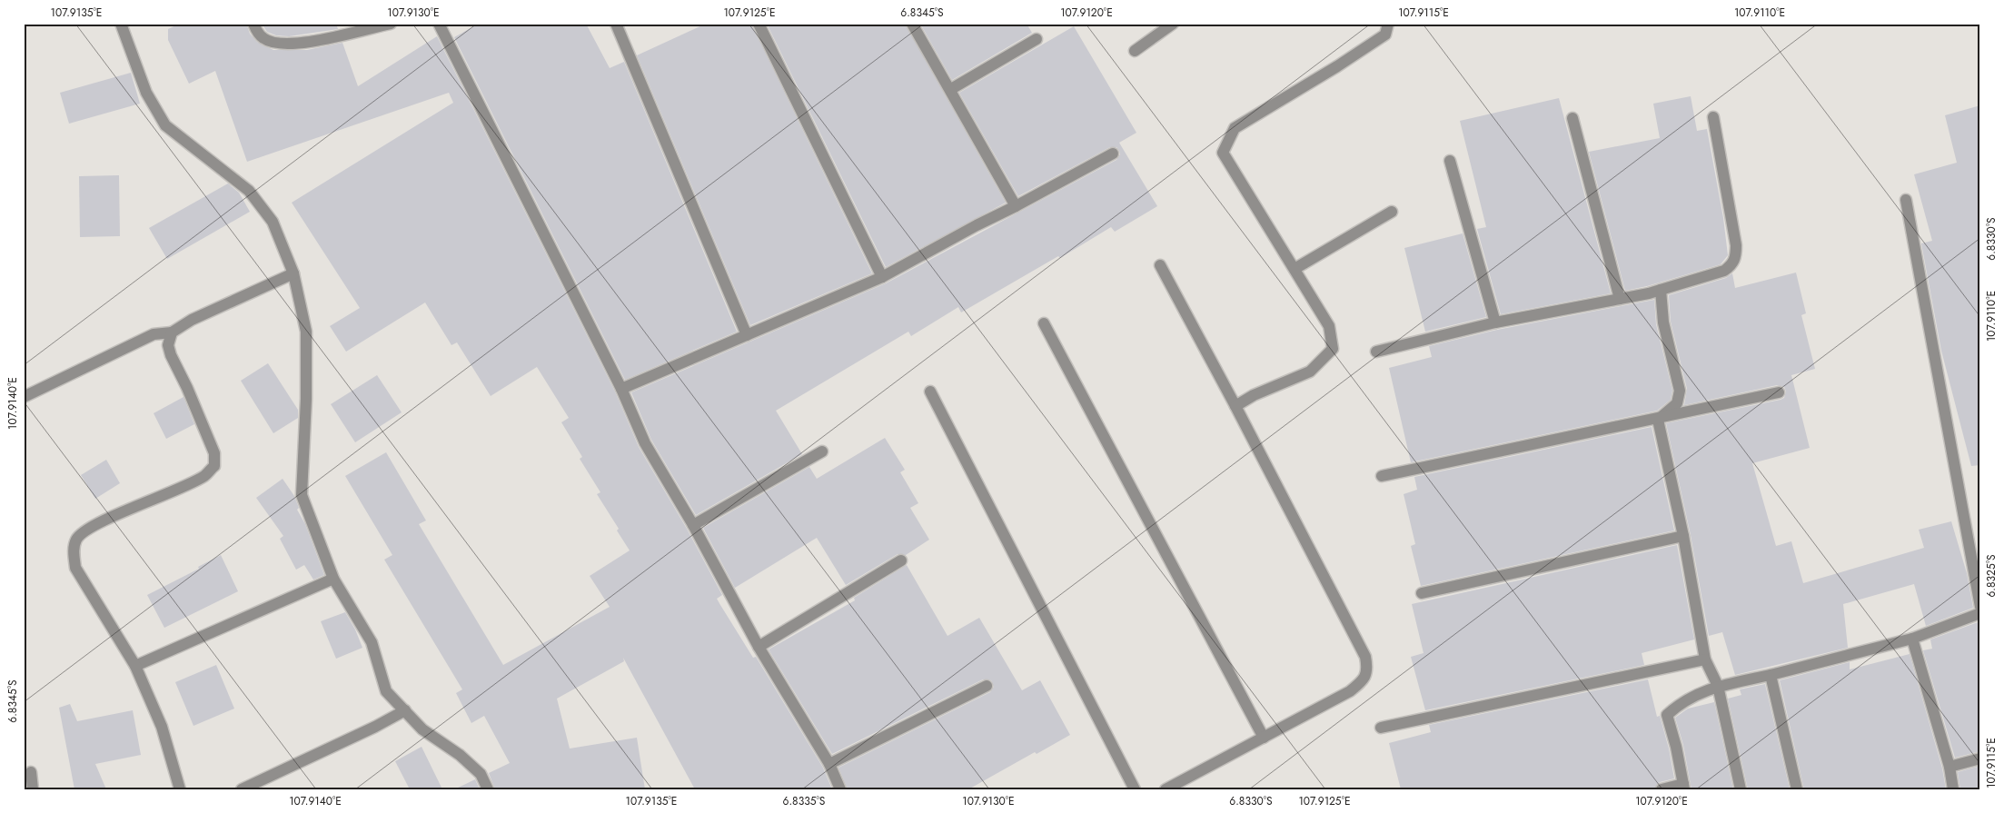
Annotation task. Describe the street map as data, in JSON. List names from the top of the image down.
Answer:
{
  "coordinates": [
    "107.9135°E",
    "107.9130°E",
    "107.9125°E",
    "6.8345°S",
    "107.9120°E",
    "107.9115°E",
    "107.9110°E",
    "6.8330°S",
    "107.9140°E",
    "6.8325°S",
    "6.8335°S"
  ]
}
